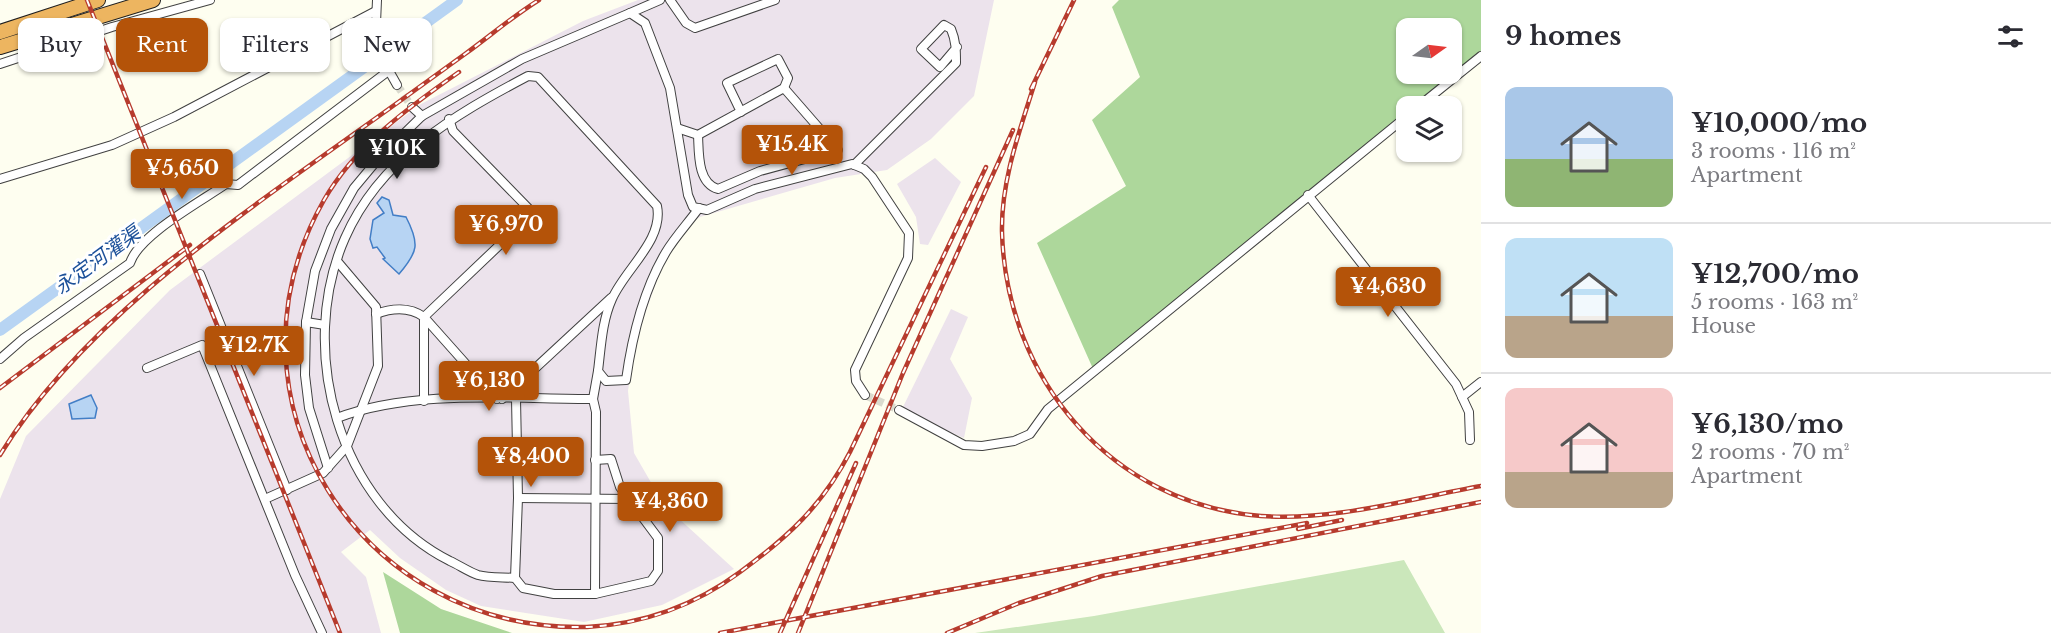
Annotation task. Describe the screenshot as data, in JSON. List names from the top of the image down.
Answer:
{
  "water": ["永定河灌渠"],
  "north": "right",
  "page": {
    "heading": "9 homes",
    "chip": [
      "Buy",
      "Rent",
      "Filters",
      "New"
    ],
    "list": [
      {
        "name": "¥10,000/mo",
        "note": "3 rooms · 116 m² · Apartment"
      },
      {
        "name": "¥12,700/mo",
        "note": "5 rooms · 163 m² · House"
      },
      {
        "name": "¥6,130/mo",
        "note": "2 rooms · 70 m² · Apartment"
      }
    ],
    "price": [
      "¥15.4K",
      "¥10K",
      "¥5,650",
      "¥6,970",
      "¥4,630",
      "¥12.7K",
      "¥6,130",
      "¥8,400",
      "¥4,360"
    ]
  }
}
